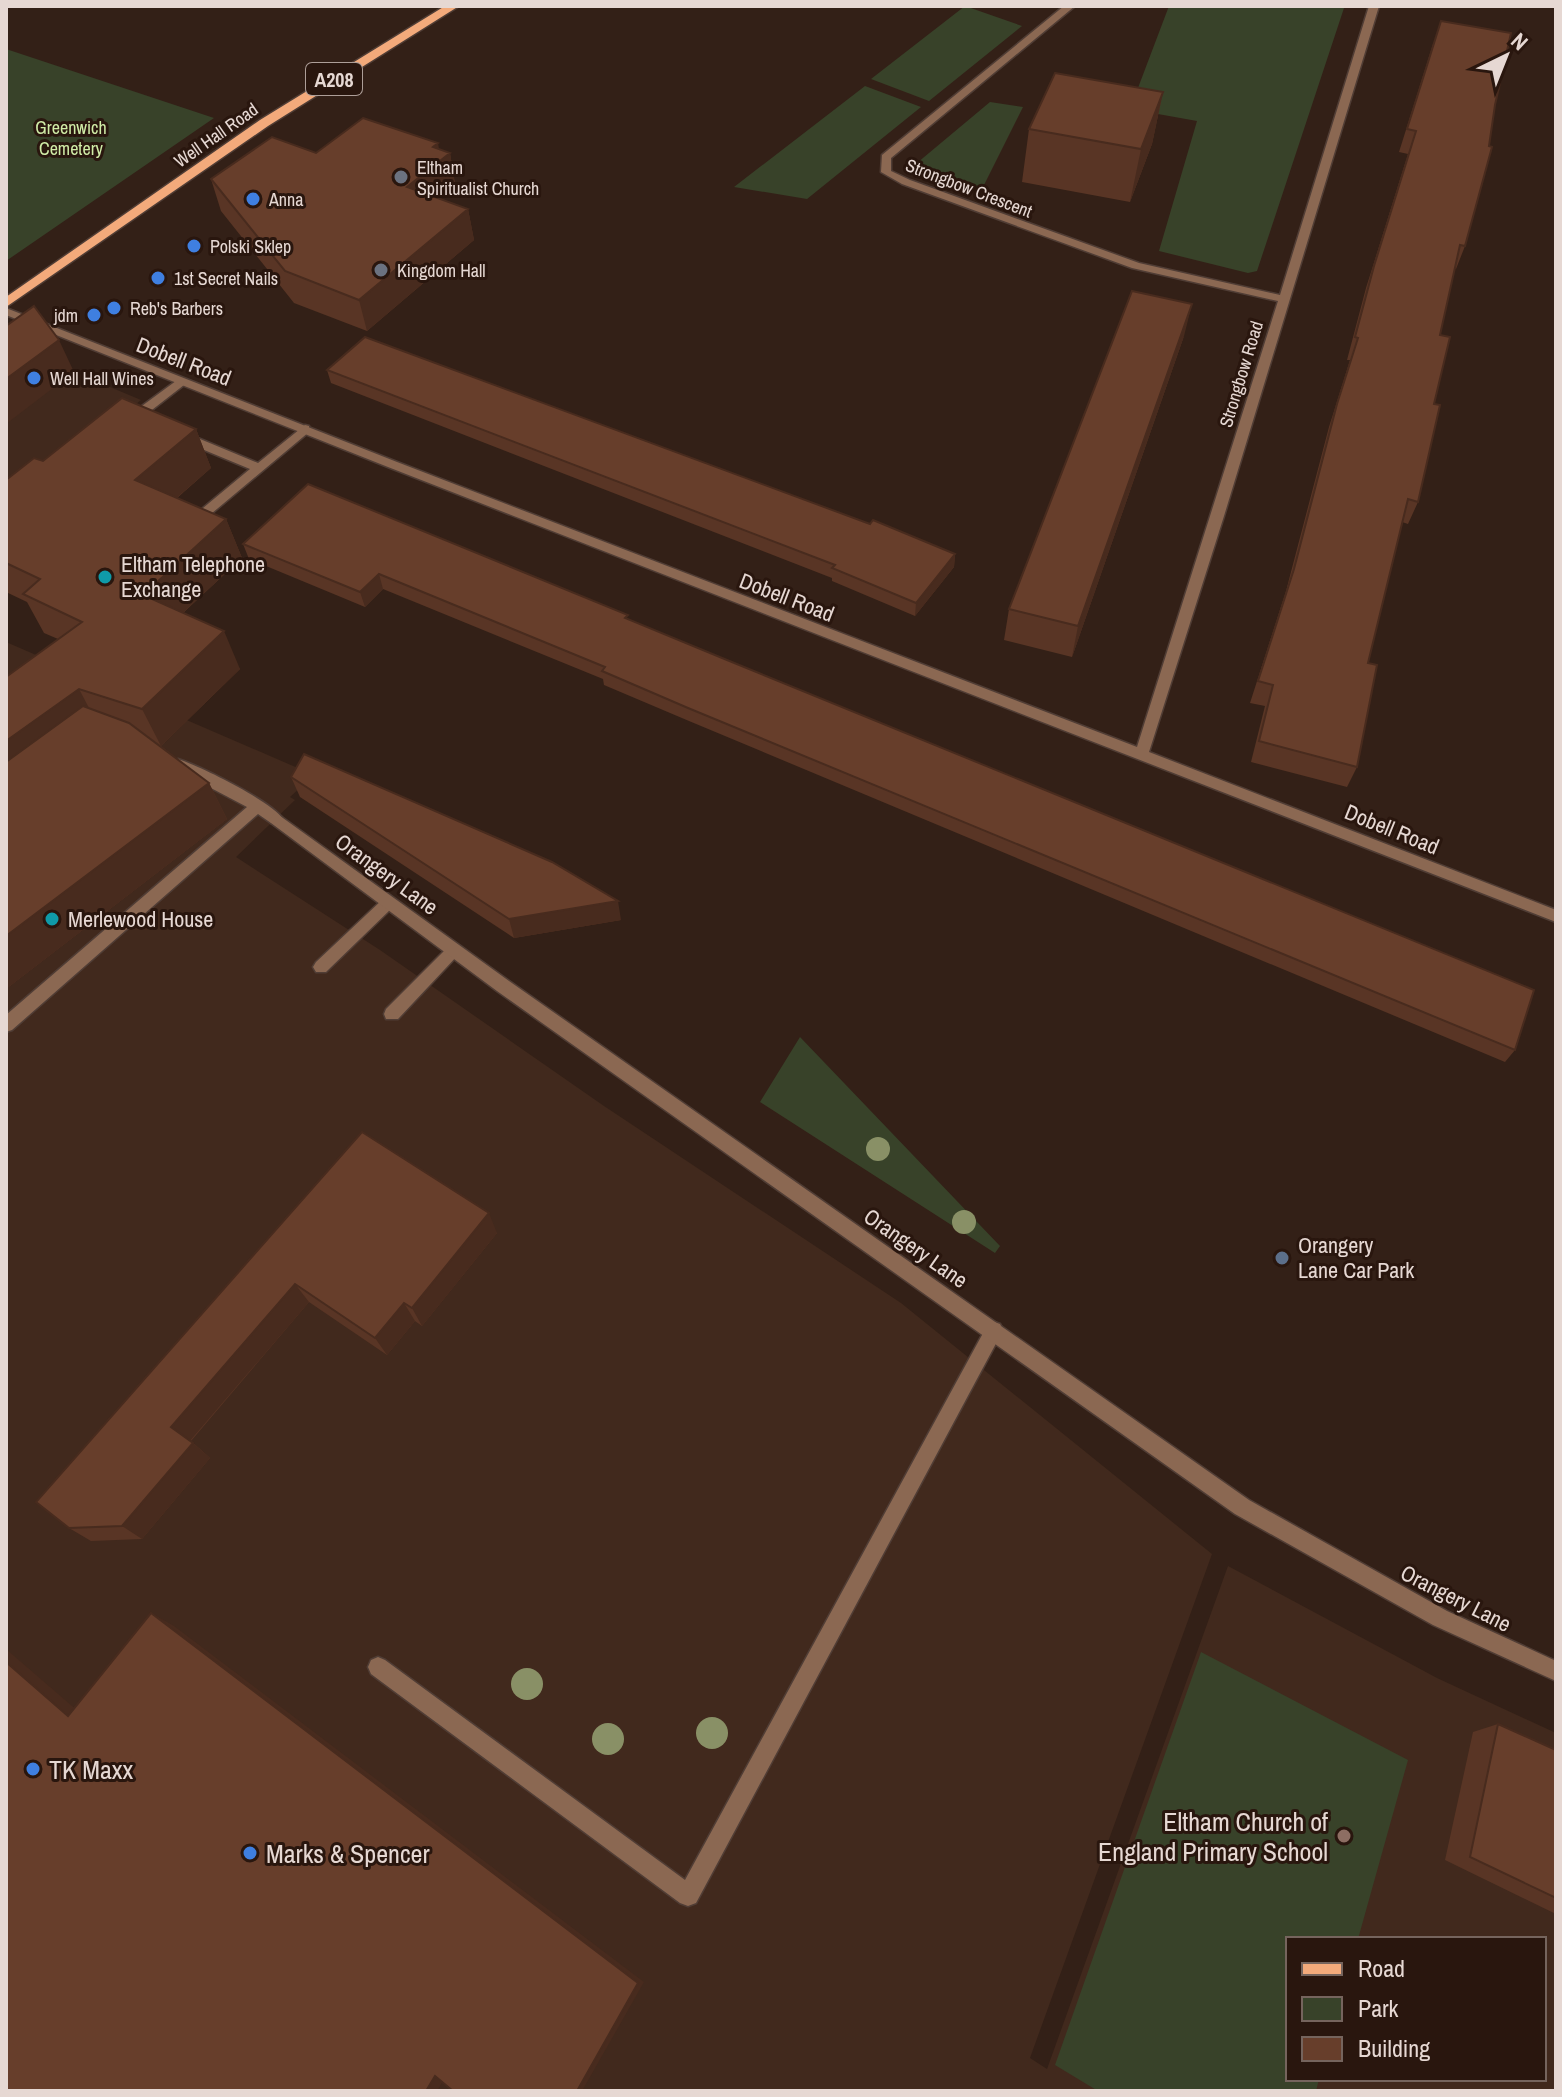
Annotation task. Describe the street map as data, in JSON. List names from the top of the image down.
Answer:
{
  "streets": {
    "main road": ["A208", "Well Hall Road"],
    "street": [
      "Strongbow Crescent",
      "Dobell Road",
      "Strongbow Road",
      "Orangery Lane"
    ]
  },
  "crossings": [
    ["Strongbow Crescent", "Strongbow Road"],
    ["Dobell Road", "Strongbow Road"]
  ],
  "parks": ["Greenwich Cemetery"],
  "places": [
    "Eltham Spiritualist Church",
    "Anna",
    "Polski Sklep",
    "Kingdom Hall",
    "1st Secret Nails",
    "Reb's Barbers",
    "jdm",
    "Well Hall Wines",
    "Eltham Telephone Exchange",
    "Merlewood House",
    "Orangery Lane Car Park",
    "TK Maxx",
    "Eltham Church of England Primary School",
    "Marks & Spencer"
  ],
  "legend": ["Road", "Park", "Building"],
  "north": "top right"
}
